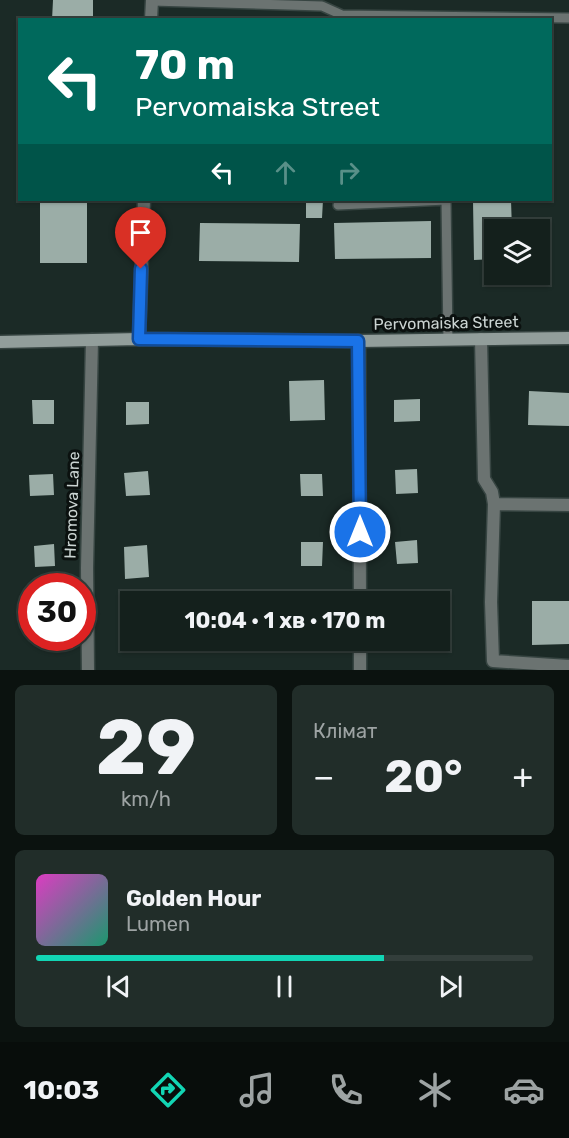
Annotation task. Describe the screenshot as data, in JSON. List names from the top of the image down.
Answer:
{
  "streets": {
    "main road": ["Pervomaiska Street"],
    "street": ["Hromova Lane"]
  },
  "crossings": [
    ["Pervomaiska Street", "Hromova Lane"]
  ],
  "page": {
    "turn": ["70 m", "Pervomaiska Street"],
    "limit": "30",
    "trip": "10:04 · 1 хв · 170 m",
    "tile": [
      ["29", "km/h"],
      "Клімат"
    ],
    "heat": ["−", "20°", "+"],
    "song": ["Golden Hour", "Lumen"],
    "tabs": "10:03"
  }
}
